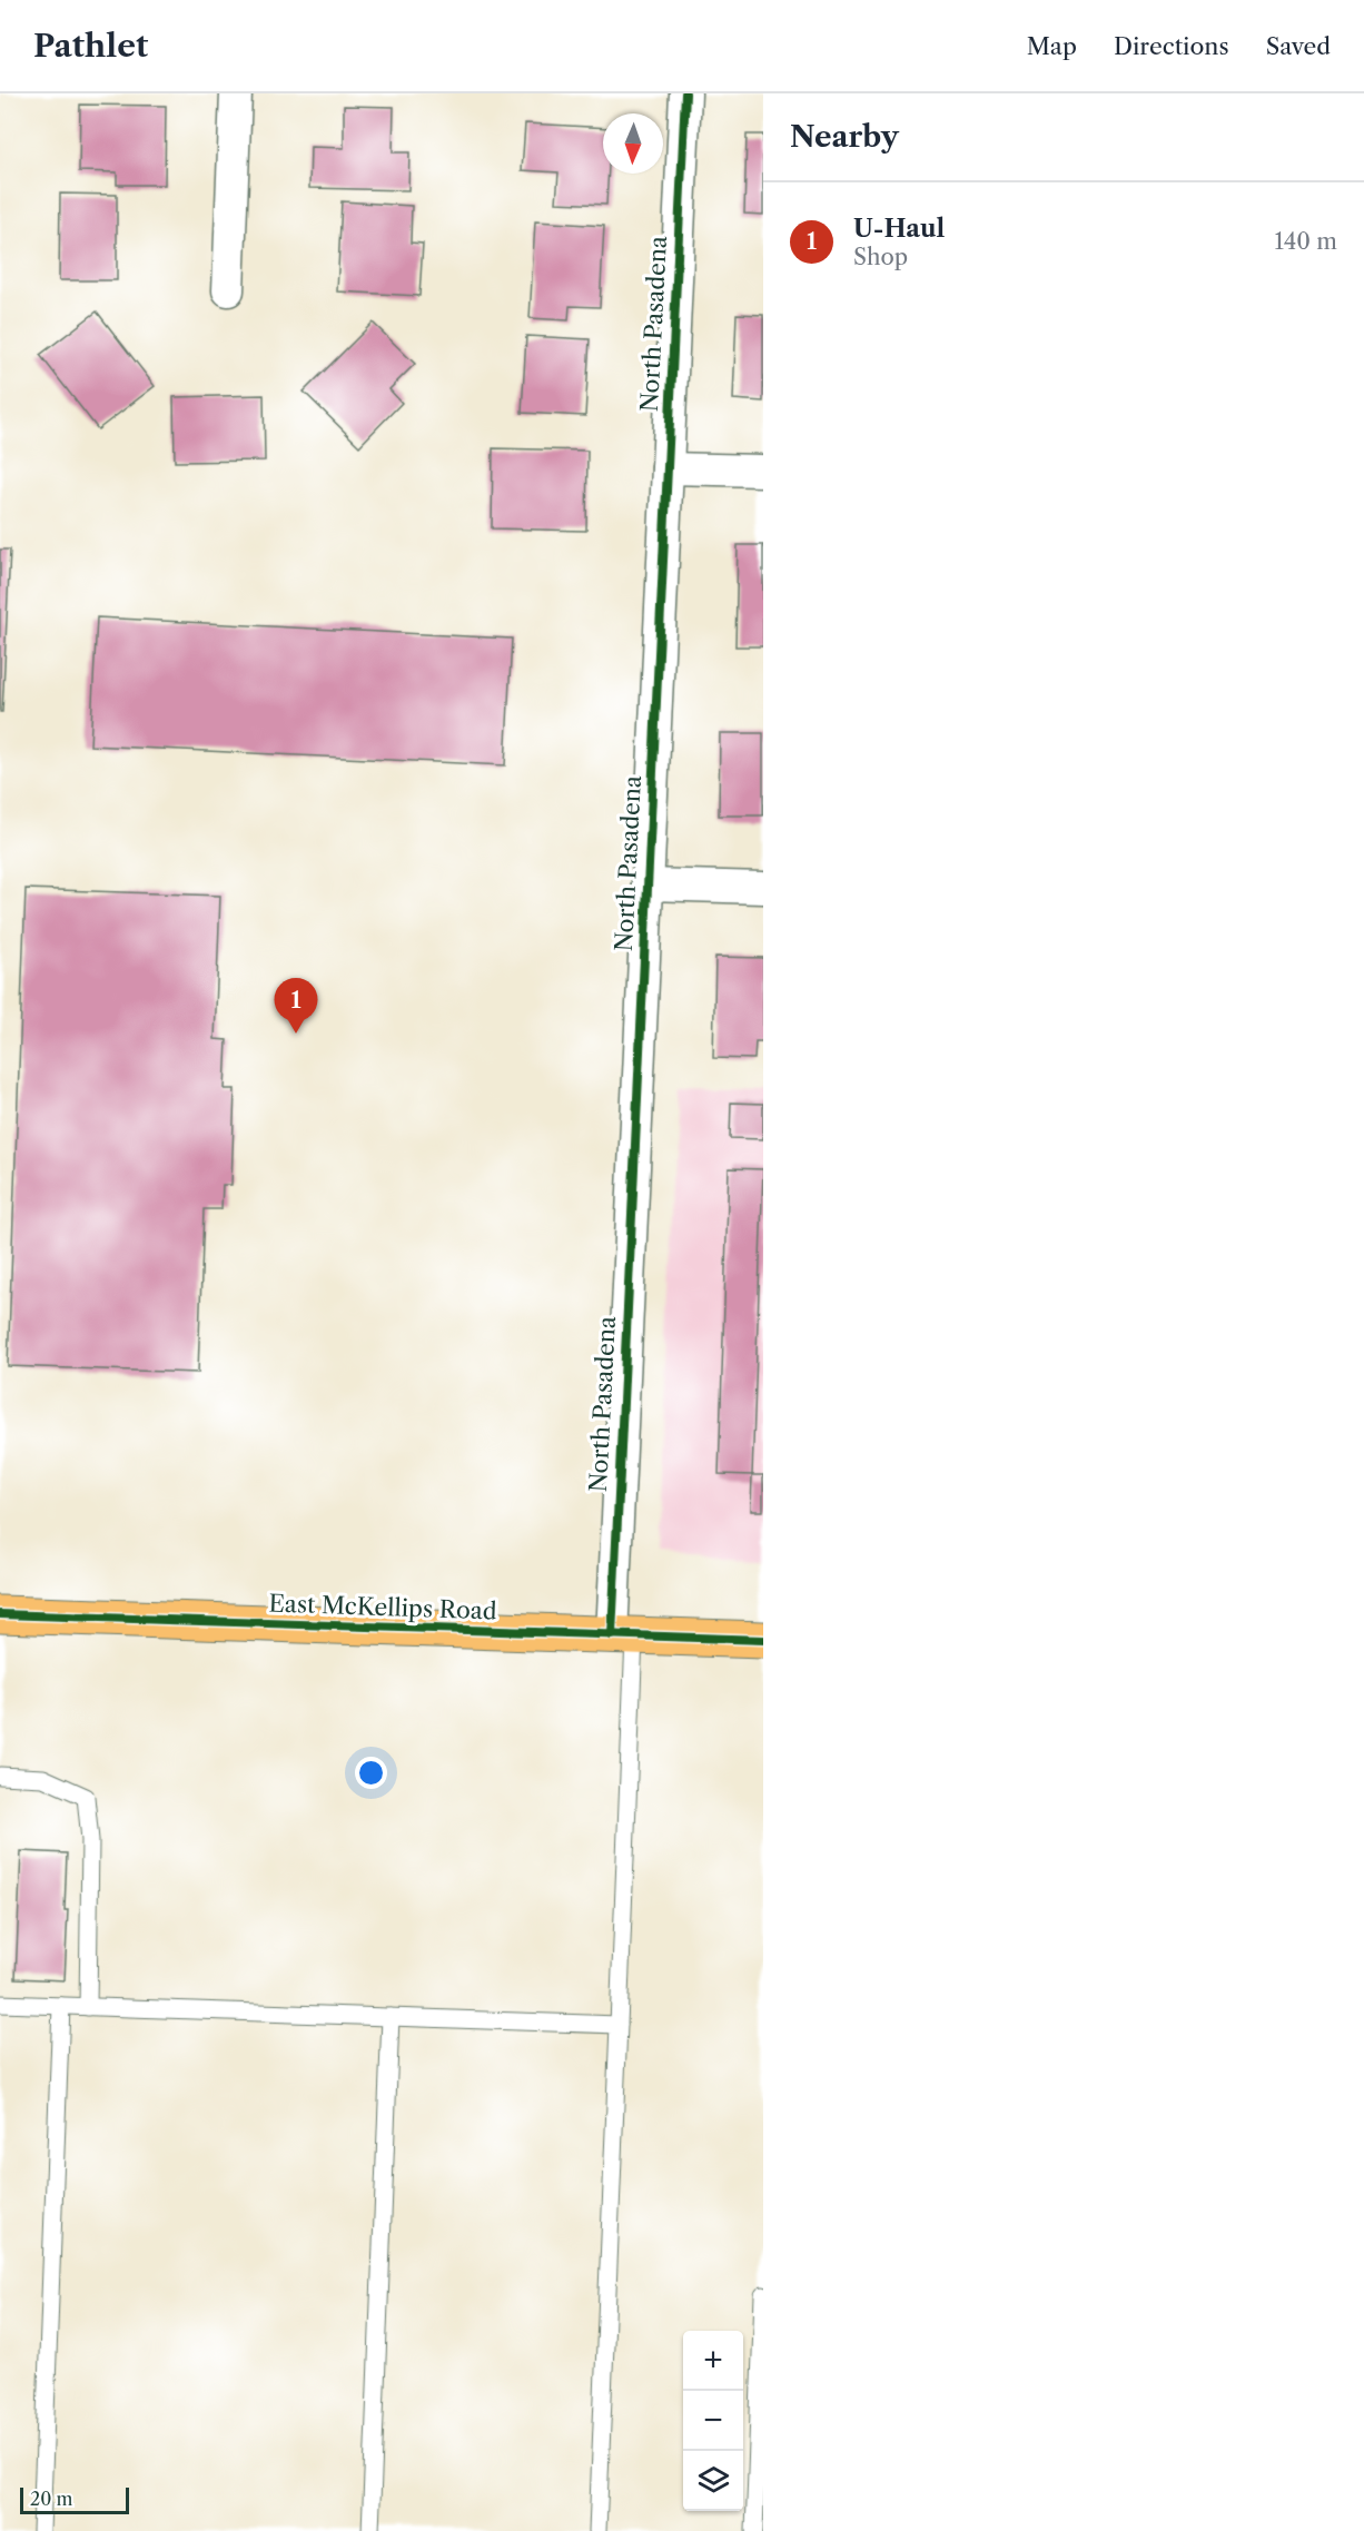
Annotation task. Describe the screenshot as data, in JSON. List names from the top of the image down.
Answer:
{
  "streets": {
    "main road": ["East McKellips Road"],
    "street": ["North Pasadena"]
  },
  "crossings": [
    ["North Pasadena", "East McKellips Road"]
  ],
  "scale_bar": "20 m",
  "north": "bottom",
  "page": {
    "header": "Pathlet",
    "nav": ["Map", "Directions", "Saved"],
    "heading": "Nearby",
    "list": [
      {
        "mark": "1",
        "name": "U-Haul",
        "note": "Shop",
        "value": "140 m"
      }
    ],
    "pins": "1",
    "map_buttons": ["+", "−"],
    "scale": "20 m"
  }
}
